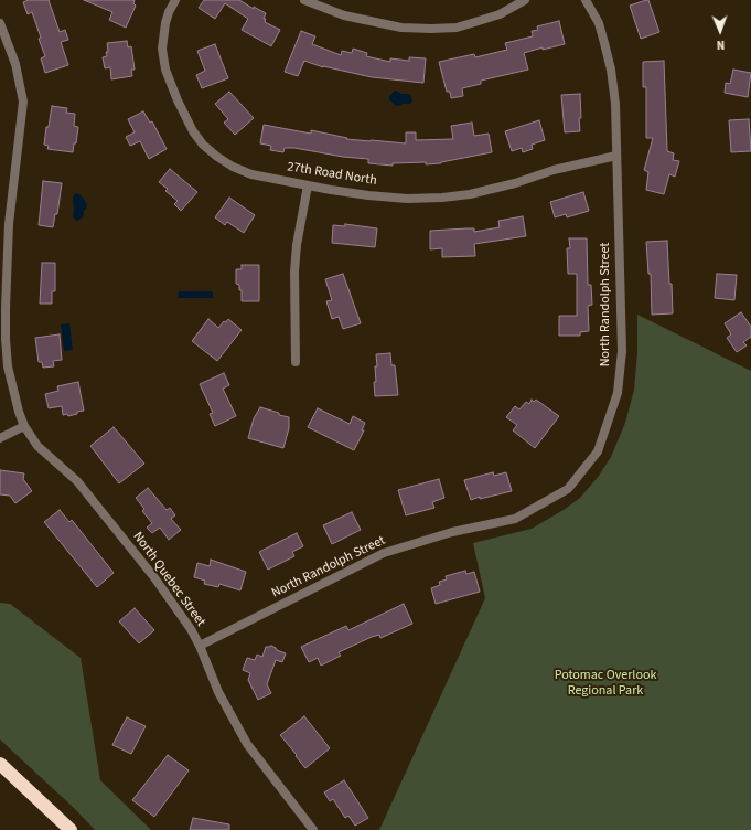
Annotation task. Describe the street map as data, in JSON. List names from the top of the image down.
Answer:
{
  "streets": {
    "street": ["27th Road North", "North Randolph Street", "North Quebec Street"]
  },
  "crossings": [
    ["27th Road North", "North Randolph Street"],
    ["North Randolph Street", "North Quebec Street"]
  ],
  "parks": ["Potomac Overlook Regional Park"],
  "north": "bottom"
}
